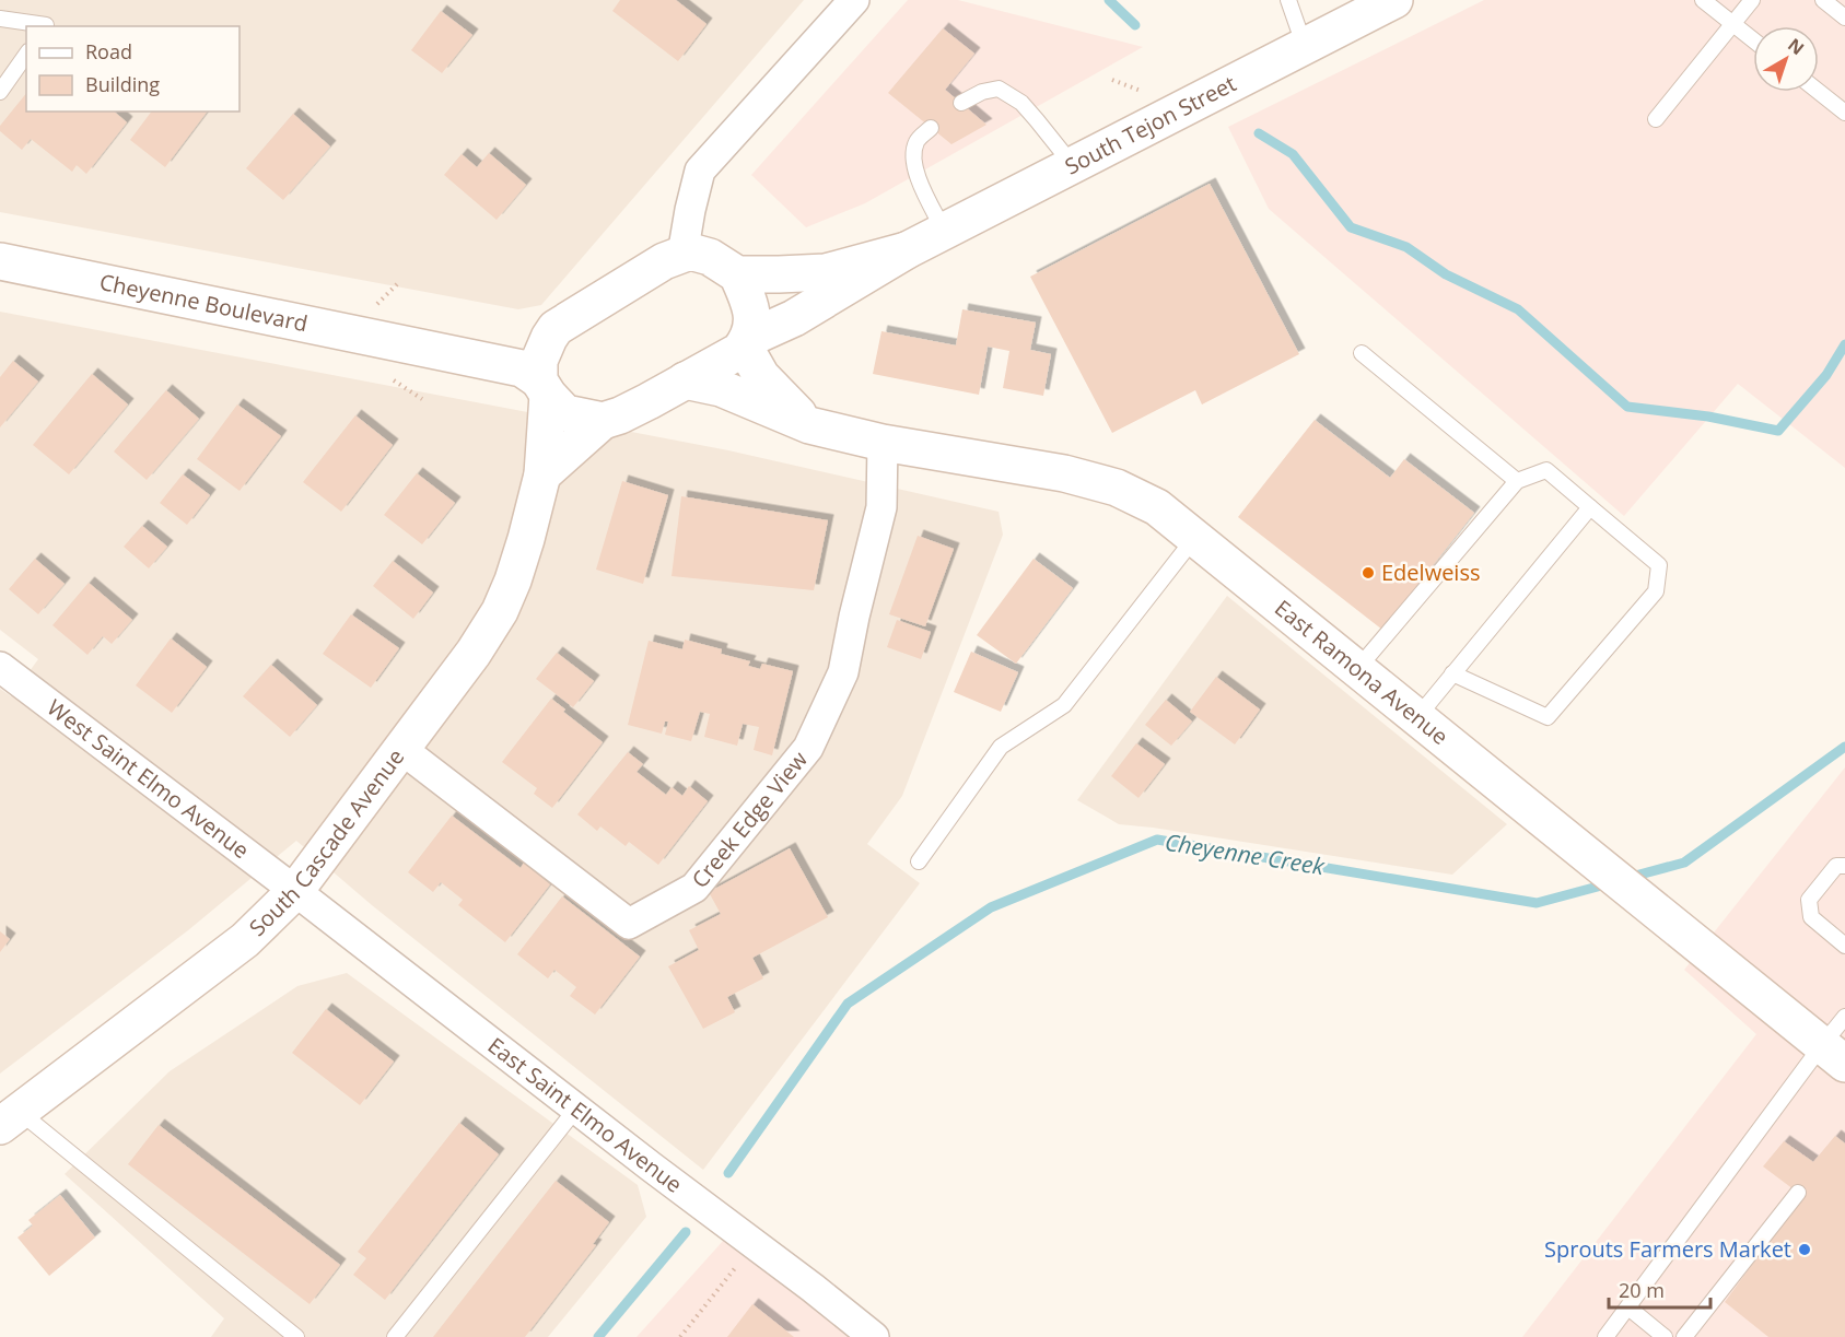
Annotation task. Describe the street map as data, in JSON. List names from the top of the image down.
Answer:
{
  "streets": {
    "main road": [
      "South Tejon Street",
      "Cheyenne Boulevard",
      "East Ramona Avenue",
      "South Cascade Avenue"
    ],
    "street": ["West Saint Elmo Avenue", "Creek Edge View", "East Saint Elmo Avenue"]
  },
  "crossings": [
    ["East Ramona Avenue", "Creek Edge View"],
    ["West Saint Elmo Avenue", "South Cascade Avenue"],
    ["West Saint Elmo Avenue", "East Saint Elmo Avenue"],
    ["Creek Edge View", "South Cascade Avenue"],
    ["South Cascade Avenue", "East Saint Elmo Avenue"]
  ],
  "water": ["Cheyenne Creek"],
  "places": ["Edelweiss", "Sprouts Farmers Market"],
  "legend": ["Road", "Building"],
  "scale_bar": "20 m",
  "north": "top right"
}
